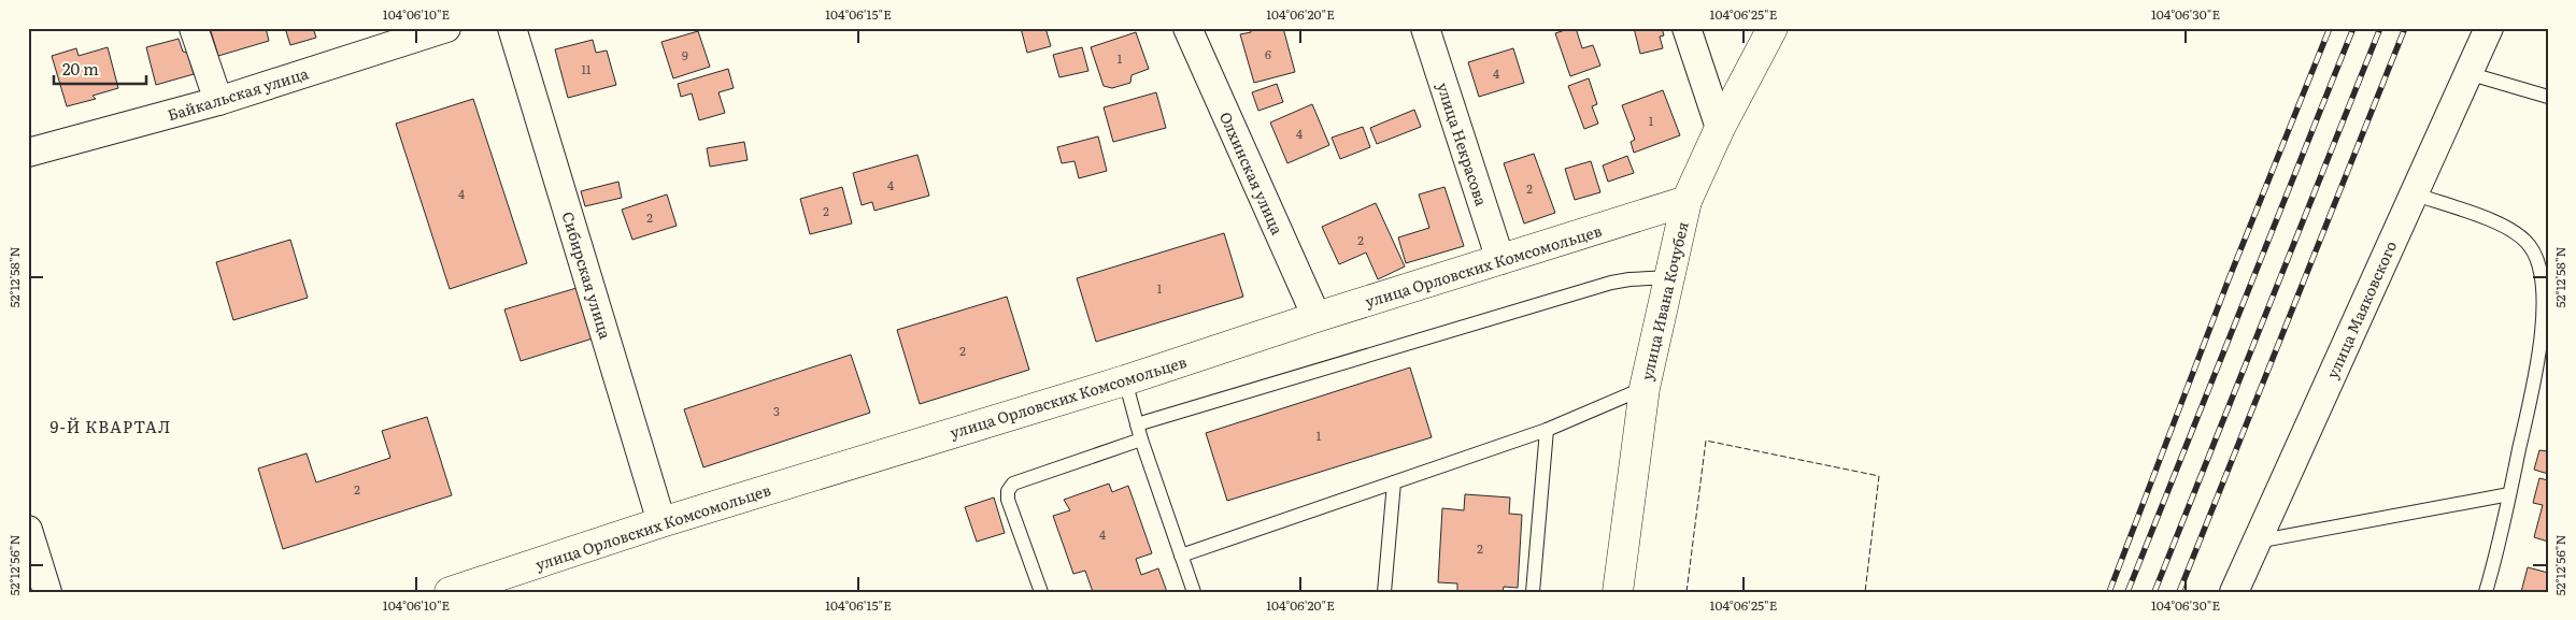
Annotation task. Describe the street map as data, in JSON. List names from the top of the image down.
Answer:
{
  "streets": {
    "street": [
      "Байкальская улица",
      "улица Некрасова",
      "Олхинская улица",
      "улица Орловских Комсомольцев",
      "Сибирская улица",
      "улица Ивана Кочубея",
      "улица Маяковского"
    ]
  },
  "crossings": [
    ["улица Некрасова", "улица Орловских Комсомольцев"],
    ["Олхинская улица", "улица Орловских Комсомольцев"],
    ["улица Орловских Комсомольцев", "Сибирская улица"],
    ["улица Орловских Комсомольцев", "улица Ивана Кочубея"]
  ],
  "districts": ["9-Й КВАРТАЛ"],
  "house_numbers": [
    "6",
    "9",
    "1",
    "11",
    "4",
    "1",
    "4",
    "4",
    "2",
    "4",
    "2",
    "2",
    "2",
    "1",
    "2",
    "3",
    "1",
    "2",
    "4",
    "2"
  ],
  "scale_bar": "20 m",
  "coordinates": [
    "104°06'10\"E",
    "104°06'15\"E",
    "104°06'20\"E",
    "104°06'25\"E",
    "104°06'30\"E",
    "52°12'58\"N",
    "52°12'56\"N"
  ]
}
